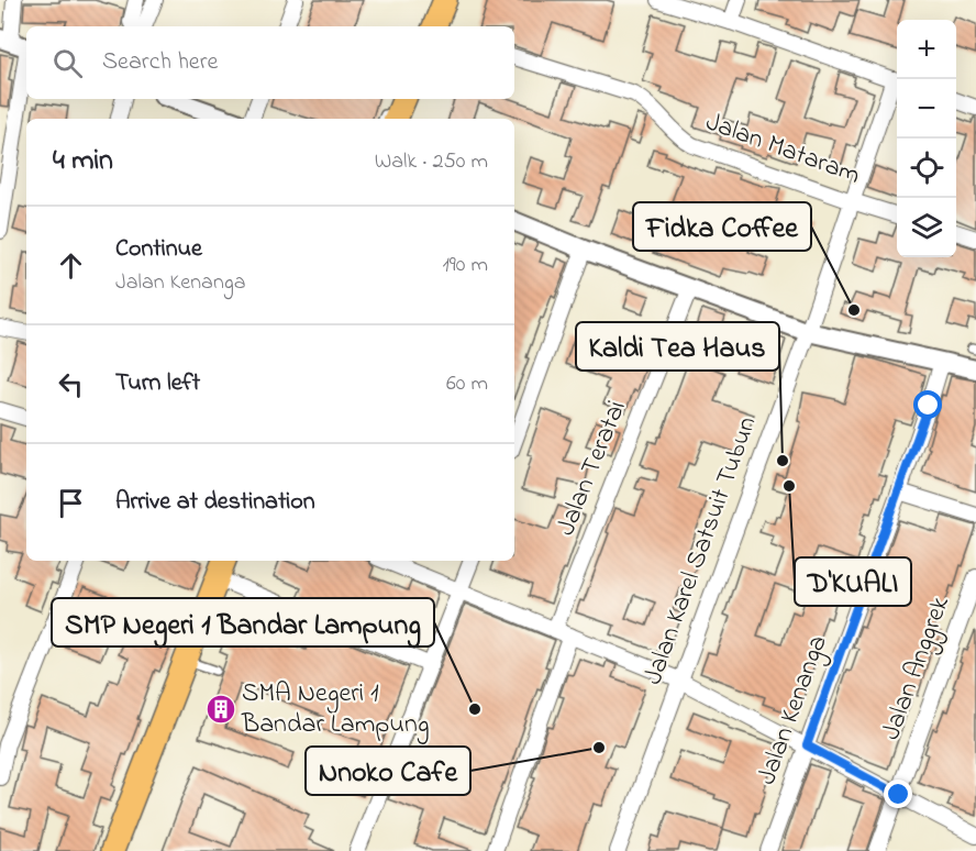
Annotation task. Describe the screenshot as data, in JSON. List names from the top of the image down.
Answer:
{
  "streets": {
    "street": [
      "Jalan Mataram",
      "Jalan Teratai",
      "Jalan Karel Satsuit Tubun",
      "Jalan Anggrek",
      "Jalan Kenanga"
    ]
  },
  "crossings": [
    ["Jalan Mataram", "Jalan Karel Satsuit Tubun"]
  ],
  "places": {
    "other": [
      "Fidka Coffee",
      "Kaldi Tea Haus",
      "D'KUALI",
      "SMP Negeri 1 Bandar Lampung",
      "Nnoko Cafe"
    ],
    "building": ["SMA Negeri 1 Bandar Lampung"]
  },
  "page": {
    "map_buttons": ["+", "−"],
    "search": "Search here",
    "heading": ["4 min", "Walk · 250 m"],
    "list": [
      ["Continue", "Jalan Kenanga", "190 m"],
      ["Turn left", "60 m"],
      "Arrive at destination"
    ]
  }
}
